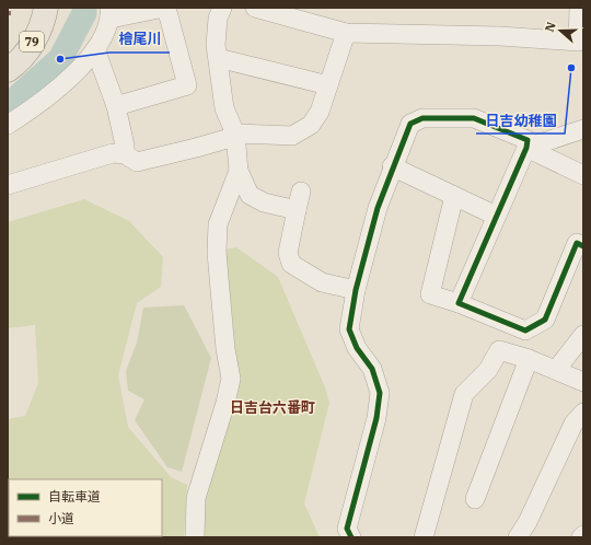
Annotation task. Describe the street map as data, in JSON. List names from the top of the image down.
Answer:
{
  "streets": {
    "main road": ["79"]
  },
  "districts": ["日吉台六番町"],
  "places": ["檜尾川", "日吉幼稚園"],
  "legend": ["自転車道", "小道"],
  "north": "left"
}
